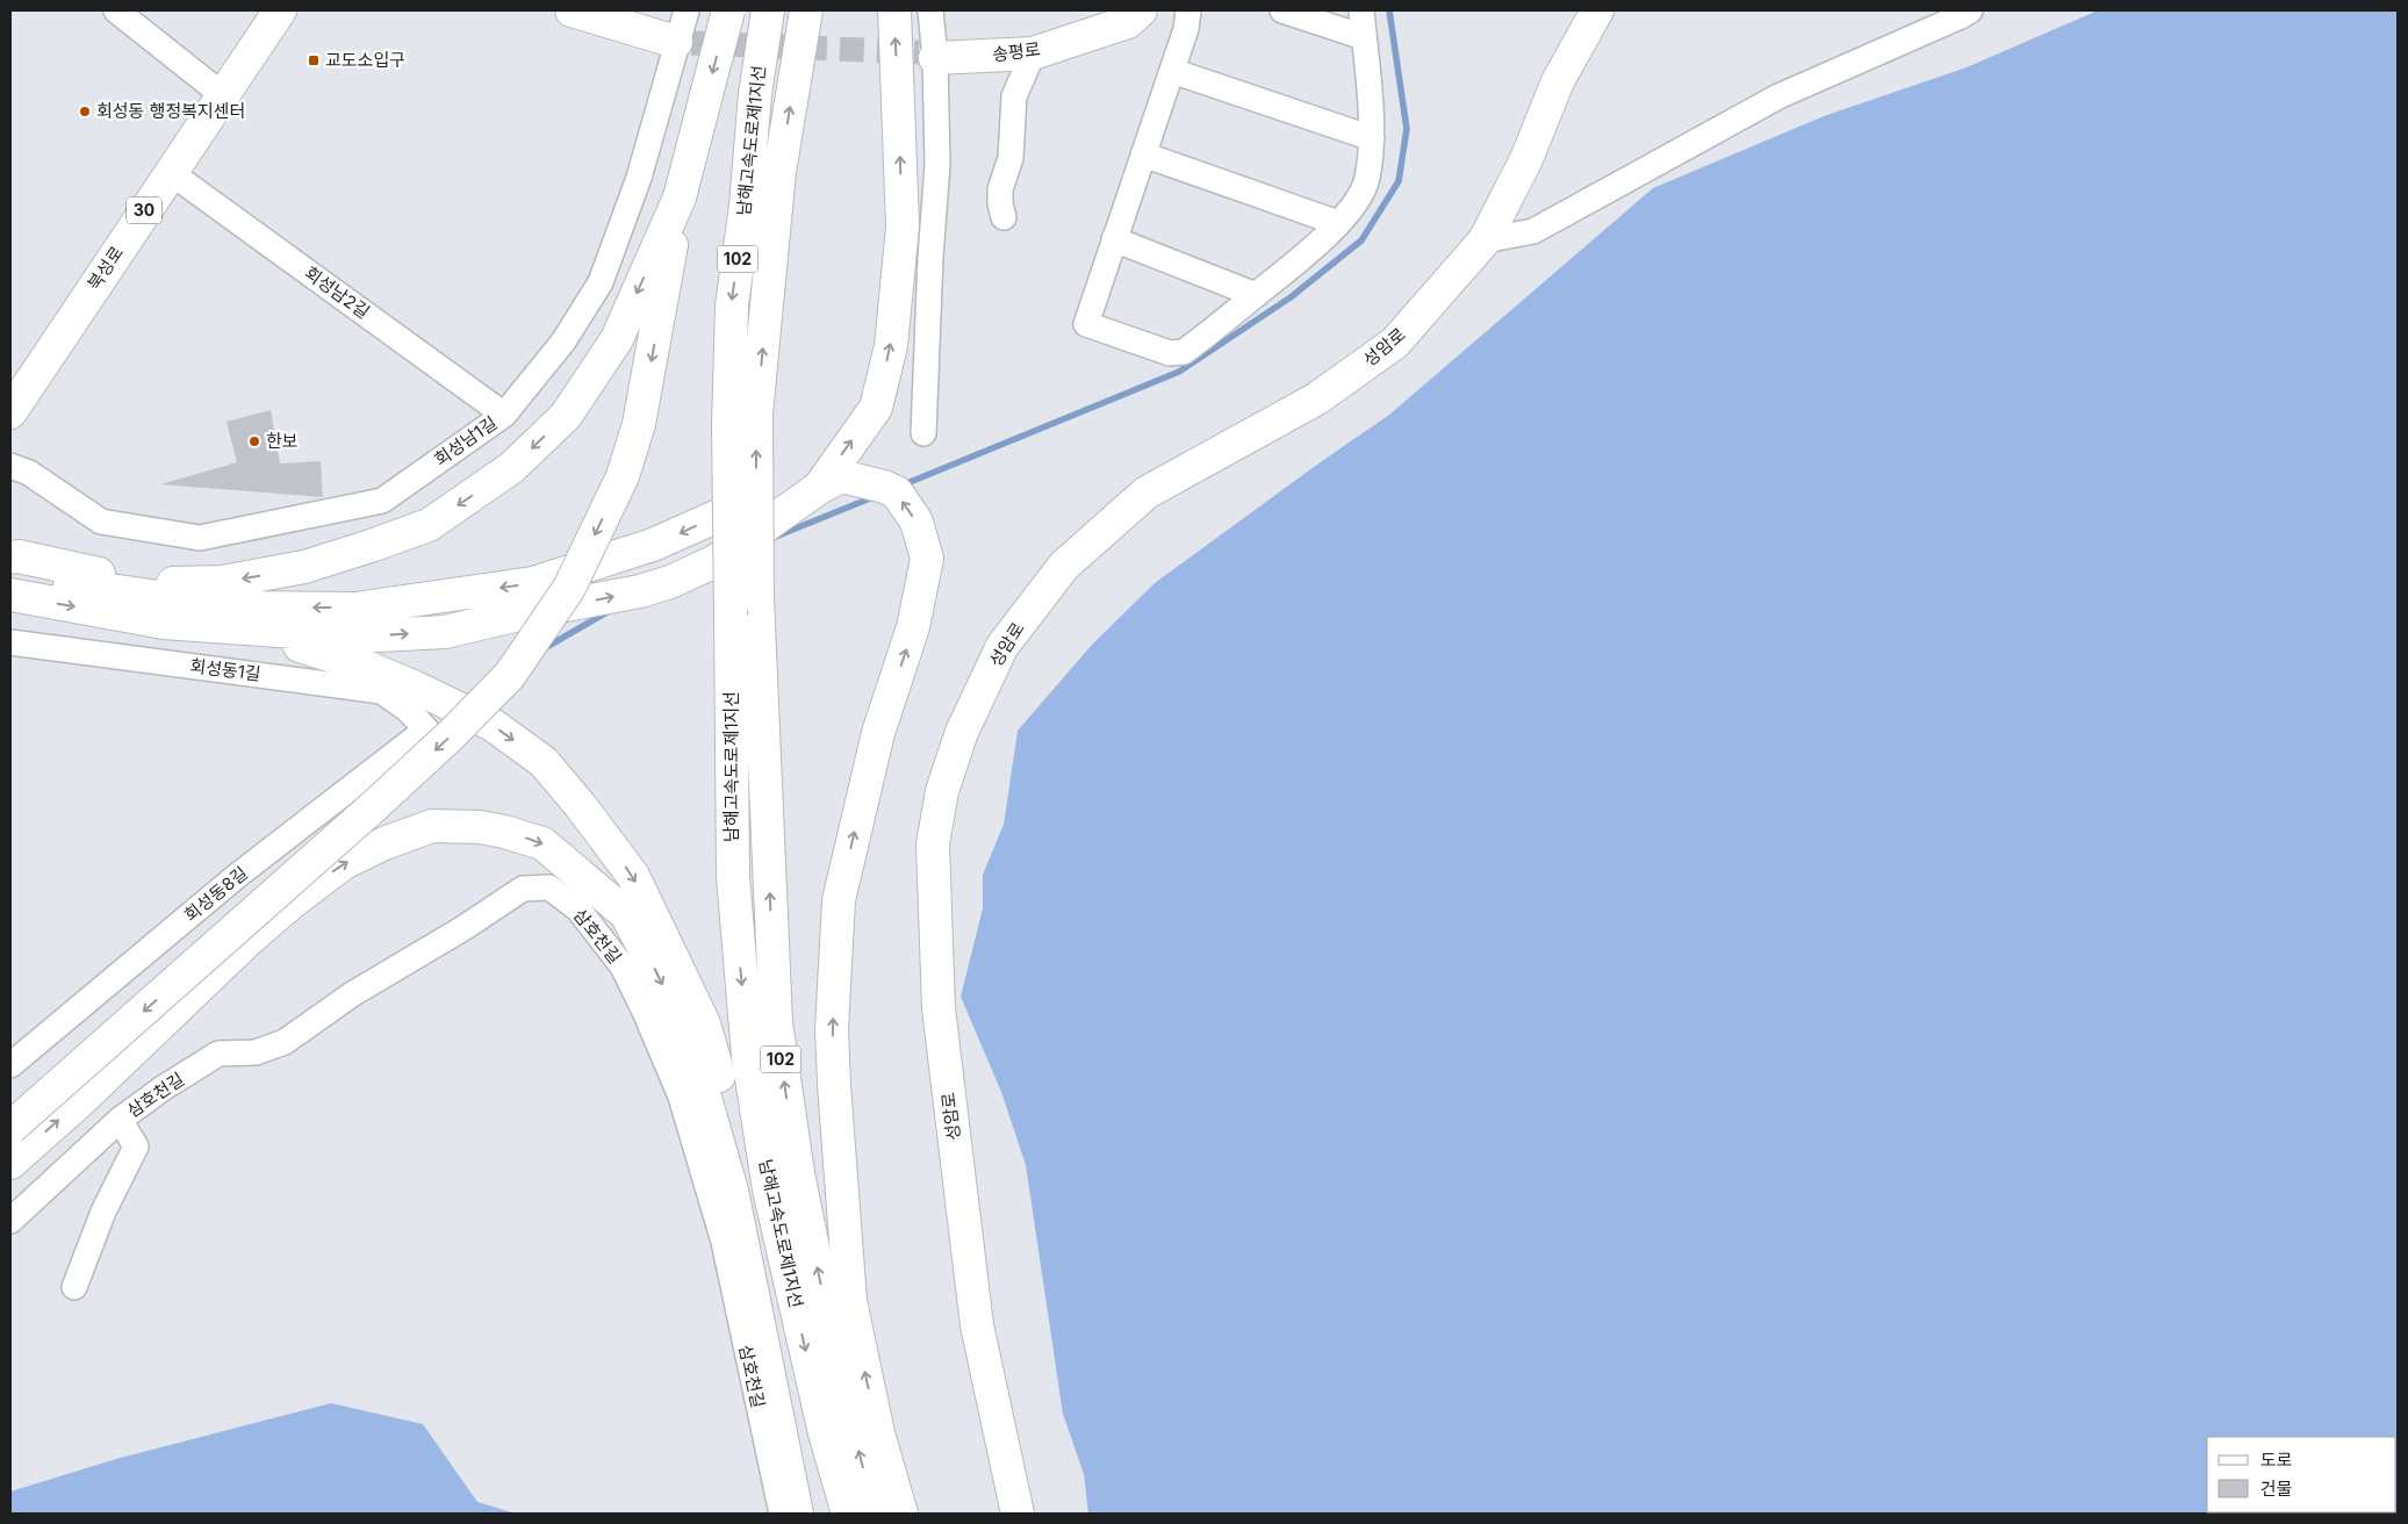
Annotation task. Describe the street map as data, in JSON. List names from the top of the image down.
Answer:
{
  "streets": {
    "main road": [
      "송평로",
      "남해고속도로제1지선",
      "30",
      "102",
      "북성로",
      "성암로"
    ],
    "street": [
      "회성남2길",
      "회성남1길",
      "회성동1길",
      "회성동8길",
      "삼호천길"
    ]
  },
  "crossings": [
    ["북성로", "회성남2길"],
    ["회성남2길", "회성남1길"],
    ["회성동1길", "회성동8길"]
  ],
  "places": {
    "transit": ["교도소입구"],
    "other": ["회성동 행정복지센터", "한보"]
  },
  "legend": ["도로", "건물"]
}
